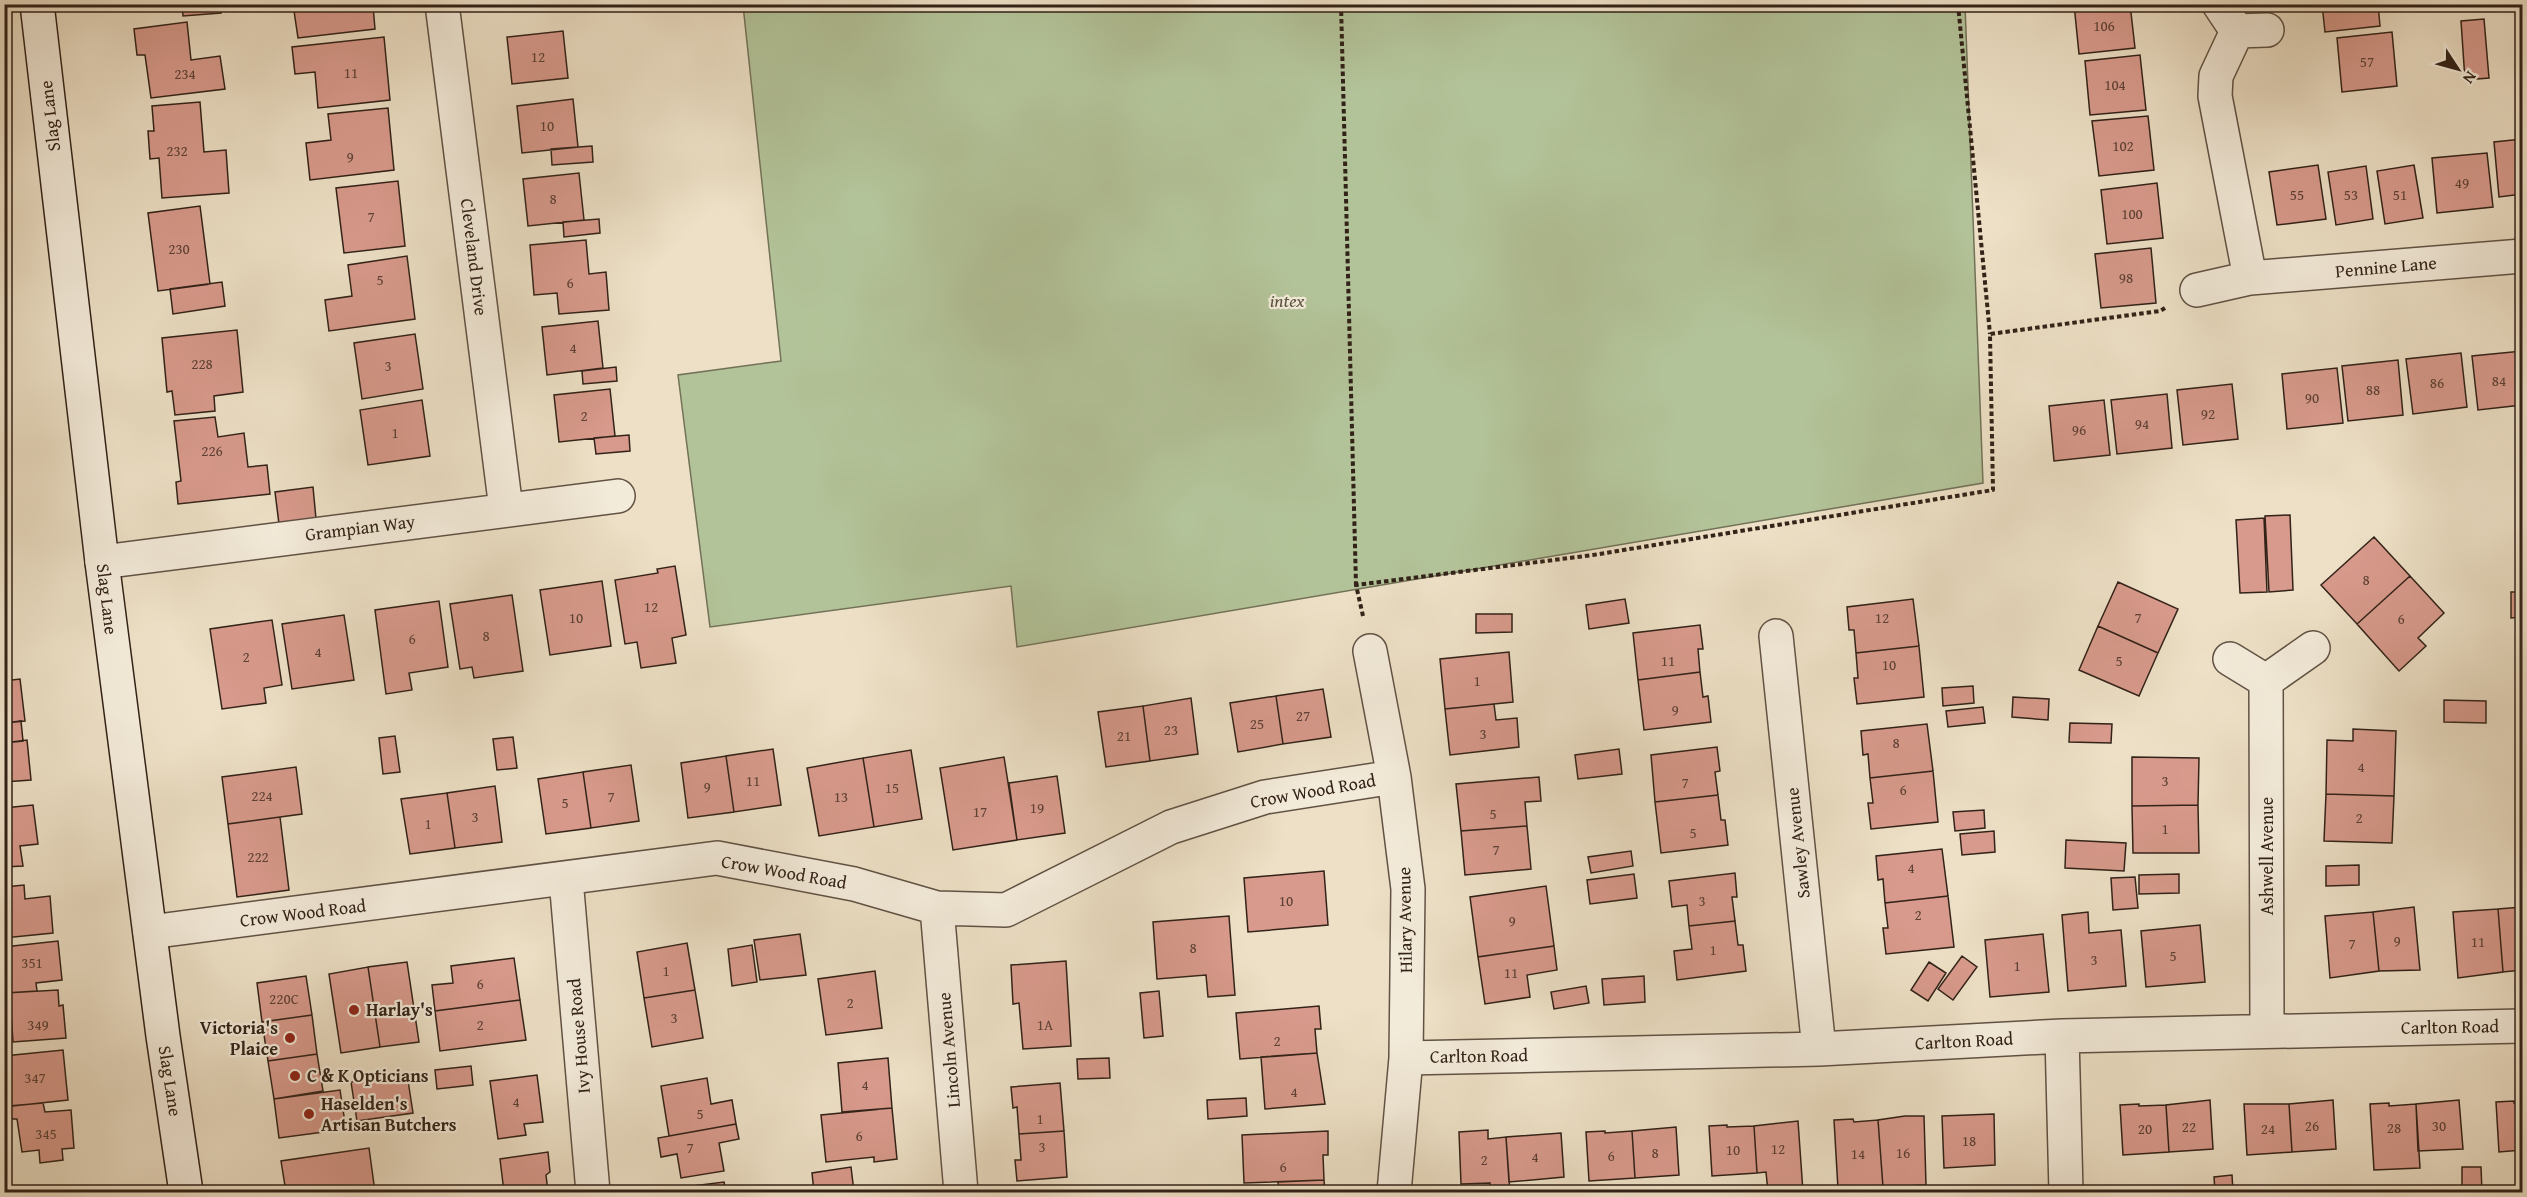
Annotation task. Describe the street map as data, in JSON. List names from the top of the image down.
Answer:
{
  "streets": {
    "street": [
      "Slag Lane",
      "Cleveland Drive",
      "Pennine Lane",
      "Grampian Way",
      "Crow Wood Road",
      "Sawley Avenue",
      "Ashwell Avenue",
      "Hilary Avenue",
      "Carlton Road",
      "Ivy House Road",
      "Lincoln Avenue"
    ]
  },
  "crossings": [
    ["Slag Lane", "Grampian Way"],
    ["Slag Lane", "Crow Wood Road"],
    ["Cleveland Drive", "Grampian Way"],
    ["Crow Wood Road", "Hilary Avenue"],
    ["Crow Wood Road", "Ivy House Road"],
    ["Crow Wood Road", "Lincoln Avenue"],
    ["Sawley Avenue", "Carlton Road"],
    ["Ashwell Avenue", "Carlton Road"],
    ["Hilary Avenue", "Carlton Road"]
  ],
  "parks": ["intex"],
  "places": [
    "Harlay's",
    "Victoria's Plaice",
    "C & K Opticians",
    "Haselden's Artisan Butchers"
  ],
  "house_numbers": [
    "106",
    "12",
    "57",
    "11",
    "234",
    "104",
    "10",
    "102",
    "232",
    "9",
    "49",
    "55",
    "53",
    "51",
    "8",
    "100",
    "7",
    "230",
    "98",
    "5",
    "6",
    "4",
    "228",
    "3",
    "84",
    "86",
    "88",
    "90",
    "92",
    "2",
    "94",
    "96",
    "1",
    "226",
    "8",
    "12",
    "10",
    "12",
    "7",
    "6",
    "8",
    "6",
    "4",
    "2",
    "11",
    "5",
    "10",
    "1",
    "9",
    "27",
    "25",
    "23",
    "3",
    "21",
    "8",
    "4",
    "11",
    "3",
    "7",
    "9",
    "15",
    "6",
    "224",
    "7",
    "13",
    "5",
    "19",
    "17",
    "5",
    "3",
    "2",
    "1",
    "1",
    "5",
    "7",
    "222",
    "4",
    "10",
    "3",
    "2",
    "9",
    "9",
    "11",
    "7",
    "8",
    "1",
    "5",
    "3",
    "351",
    "1",
    "1",
    "11",
    "6",
    "220C",
    "2",
    "3",
    "349",
    "2",
    "1A",
    "2",
    "347",
    "4",
    "4",
    "4",
    "5",
    "1",
    "26",
    "30",
    "22",
    "28",
    "20",
    "24",
    "345",
    "6",
    "18",
    "3",
    "7",
    "12",
    "10",
    "8",
    "16",
    "14",
    "6",
    "4",
    "2",
    "6"
  ],
  "north": "bottom right"
}
